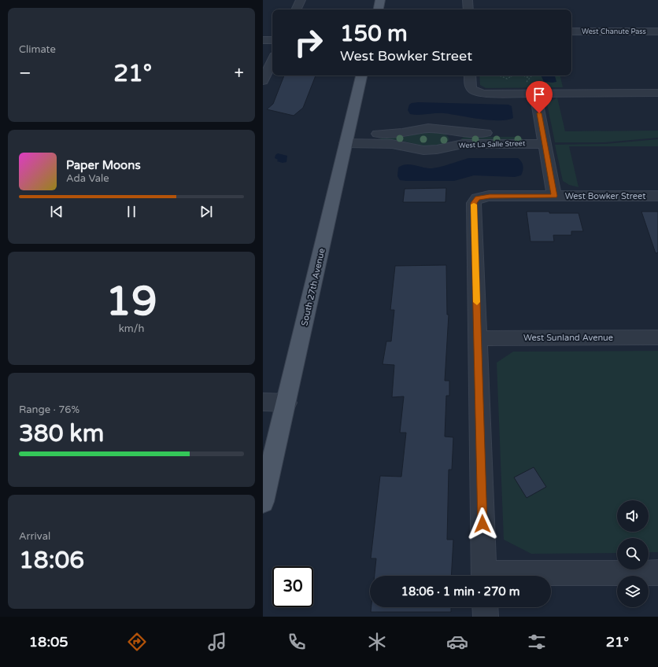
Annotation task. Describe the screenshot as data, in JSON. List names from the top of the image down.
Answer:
{
  "streets": {
    "main road": ["South 27th Avenue"],
    "street": [
      "West Chanute Pass",
      "West La Salle Street",
      "West Bowker Street",
      "West Sunland Avenue"
    ]
  },
  "crossings": [
    ["West La Salle Street", "South 27th Avenue"],
    ["West Bowker Street", "West Sunland Avenue"]
  ],
  "page": {
    "tile": [
      "Climate",
      ["19", "km/h"],
      ["Range · 76%", "380 km"],
      ["Arrival", "18:06"]
    ],
    "turn": ["150 m", "West Bowker Street"],
    "heat": ["−", "21°", "+"],
    "song": ["Paper Moons", "Ada Vale"],
    "limit": "30",
    "trip": "18:06 · 1 min · 270 m",
    "tabs": ["18:05", "21°"]
  }
}
